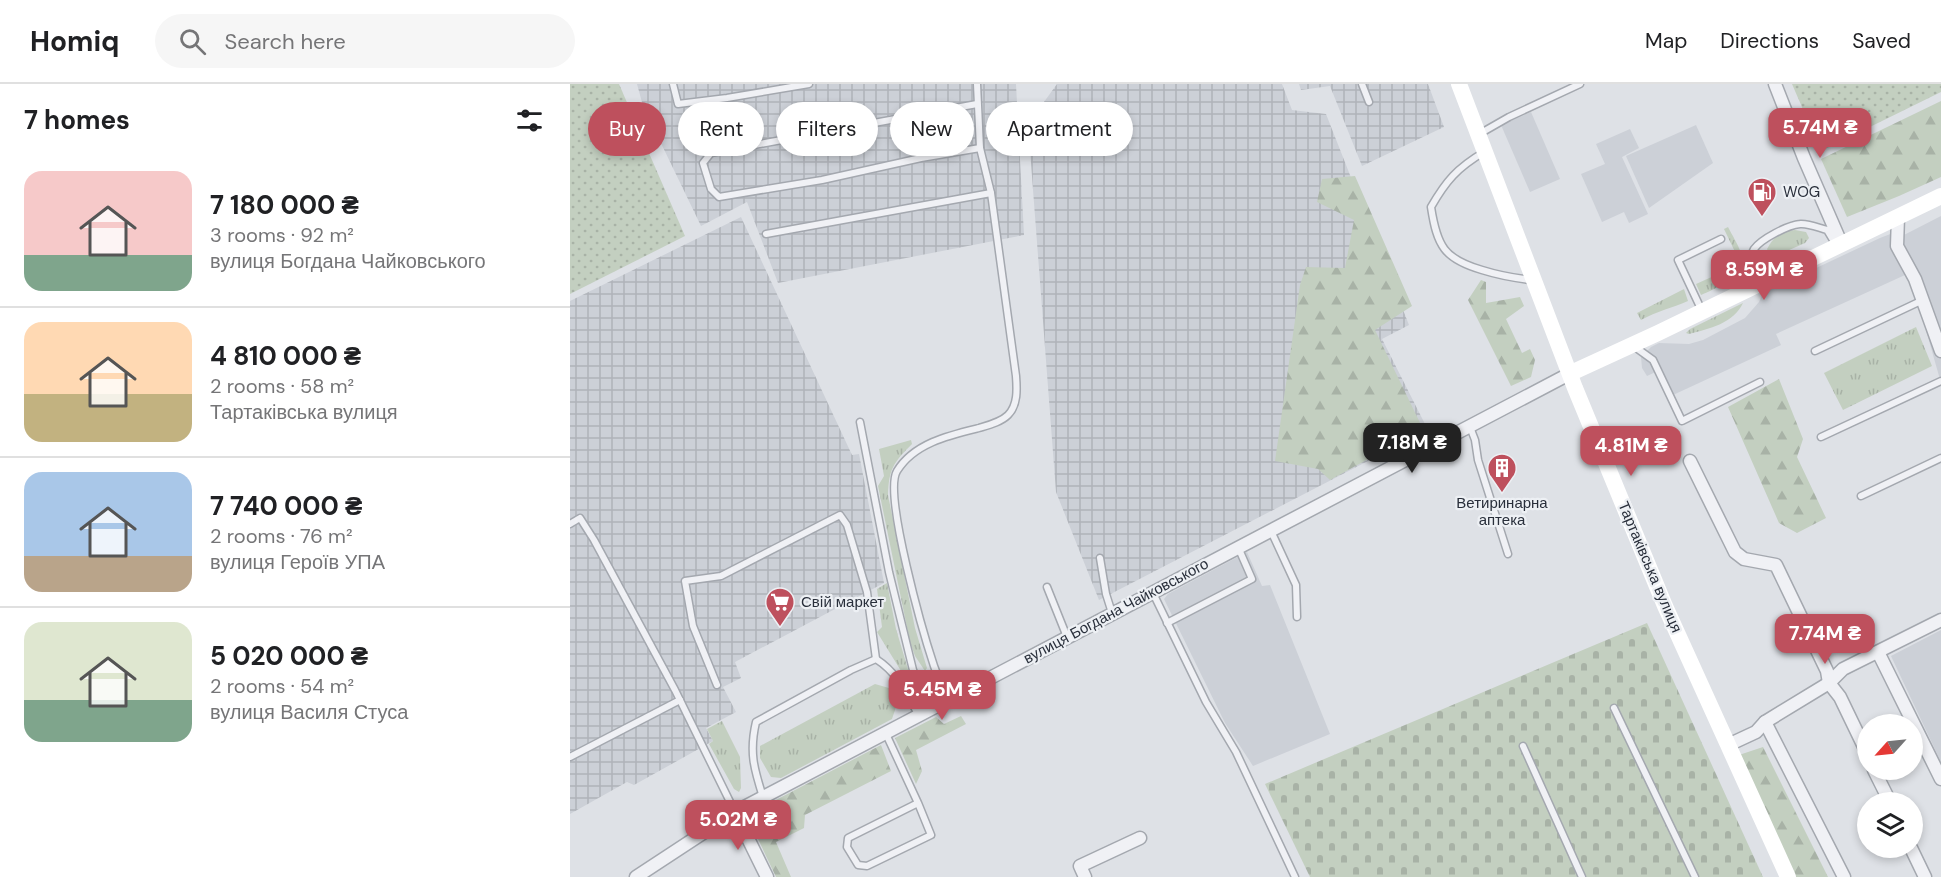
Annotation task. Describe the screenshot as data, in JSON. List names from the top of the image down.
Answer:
{
  "streets": {
    "street": ["Тартаківська вулиця", "вулиця Богдана Чайковського"]
  },
  "crossings": [
    ["Тартаківська вулиця", "вулиця Богдана Чайковського"]
  ],
  "places": {
    "fuel station": ["WOG"],
    "building": ["Ветиринарна аптека"],
    "supermarket": ["Свiй маркет"]
  },
  "north": "bottom left",
  "page": {
    "header": "Homiq",
    "search": "Search here",
    "nav": ["Map", "Directions", "Saved"],
    "heading": "7 homes",
    "chip": [
      "Buy",
      "Rent",
      "Filters",
      "New",
      "Apartment"
    ],
    "price": [
      "5.74M ₴",
      "8.59M ₴",
      "7.18M ₴",
      "4.81M ₴",
      "7.74M ₴",
      "5.45M ₴",
      "5.02M ₴"
    ],
    "list": [
      {
        "name": "7 180 000 ₴",
        "note": "3 rooms · 92 m² · вулиця Богдана Чайковського"
      },
      {
        "name": "4 810 000 ₴",
        "note": "2 rooms · 58 m² · Тартаківська вулиця"
      },
      {
        "name": "7 740 000 ₴",
        "note": "2 rooms · 76 m² · вулиця Героїв УПА"
      },
      {
        "name": "5 020 000 ₴",
        "note": "2 rooms · 54 m² · вулиця Василя Стуса"
      }
    ]
  }
}
